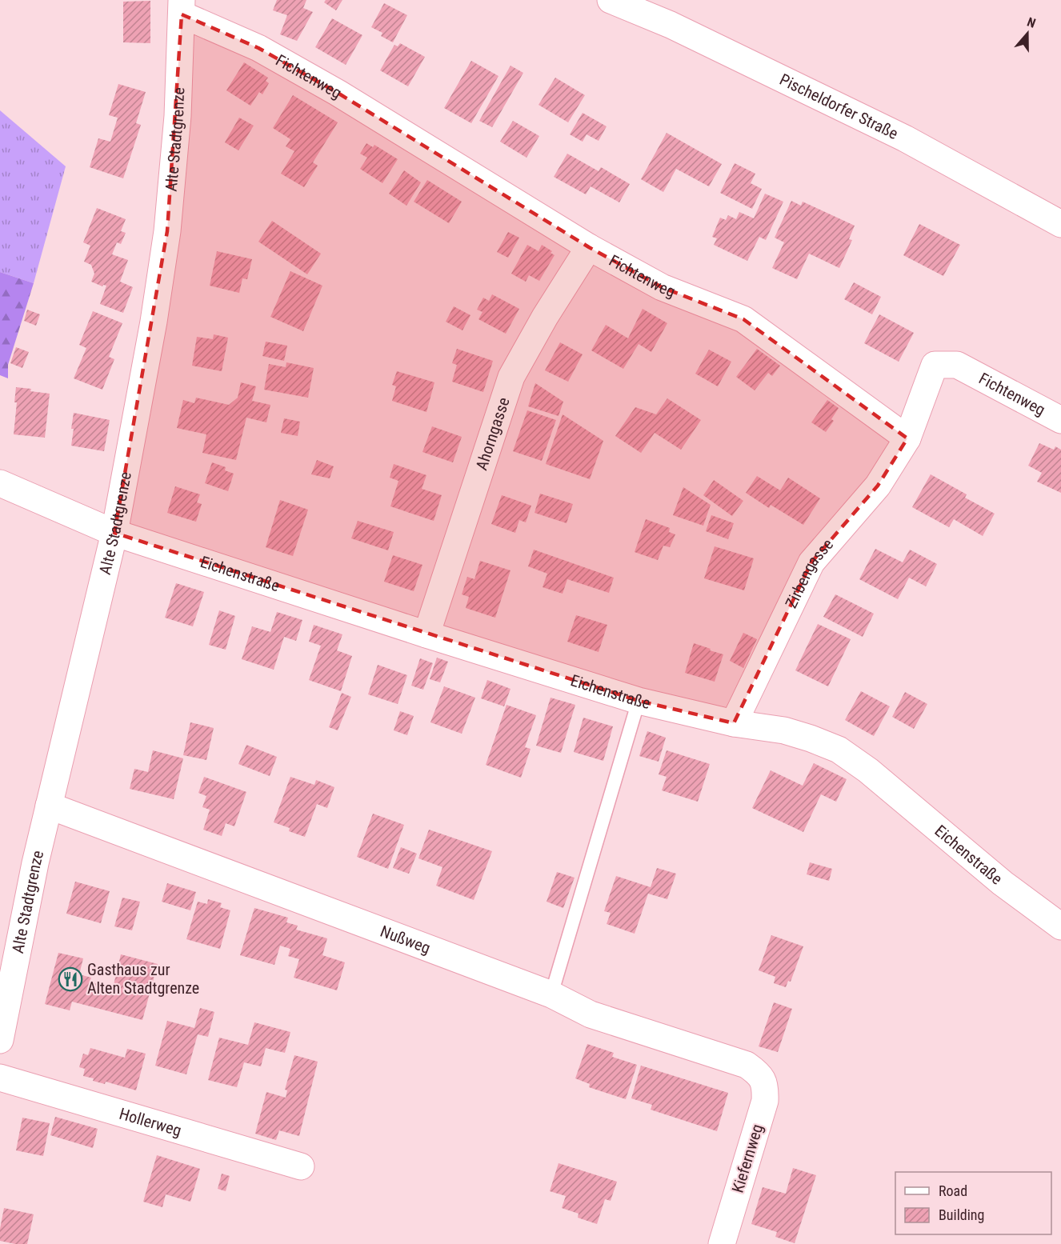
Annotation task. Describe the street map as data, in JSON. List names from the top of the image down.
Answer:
{
  "streets": {
    "street": [
      "Fichtenweg",
      "Pischeldorfer Straße",
      "Alte Stadtgrenze",
      "Ahorngasse",
      "Eichenstraße",
      "Zirbengasse",
      "Nußweg",
      "Hollerweg",
      "Kiefernweg"
    ]
  },
  "crossings": [
    ["Fichtenweg", "Alte Stadtgrenze"],
    ["Fichtenweg", "Ahorngasse"],
    ["Fichtenweg", "Zirbengasse"],
    ["Alte Stadtgrenze", "Eichenstraße"],
    ["Alte Stadtgrenze", "Nußweg"],
    ["Ahorngasse", "Eichenstraße"],
    ["Eichenstraße", "Zirbengasse"],
    ["Nußweg", "Kiefernweg"]
  ],
  "places": {
    "restaurant": ["Gasthaus zur Alten Stadtgrenze"]
  },
  "legend": ["Road", "Building"],
  "north": "top"
}
